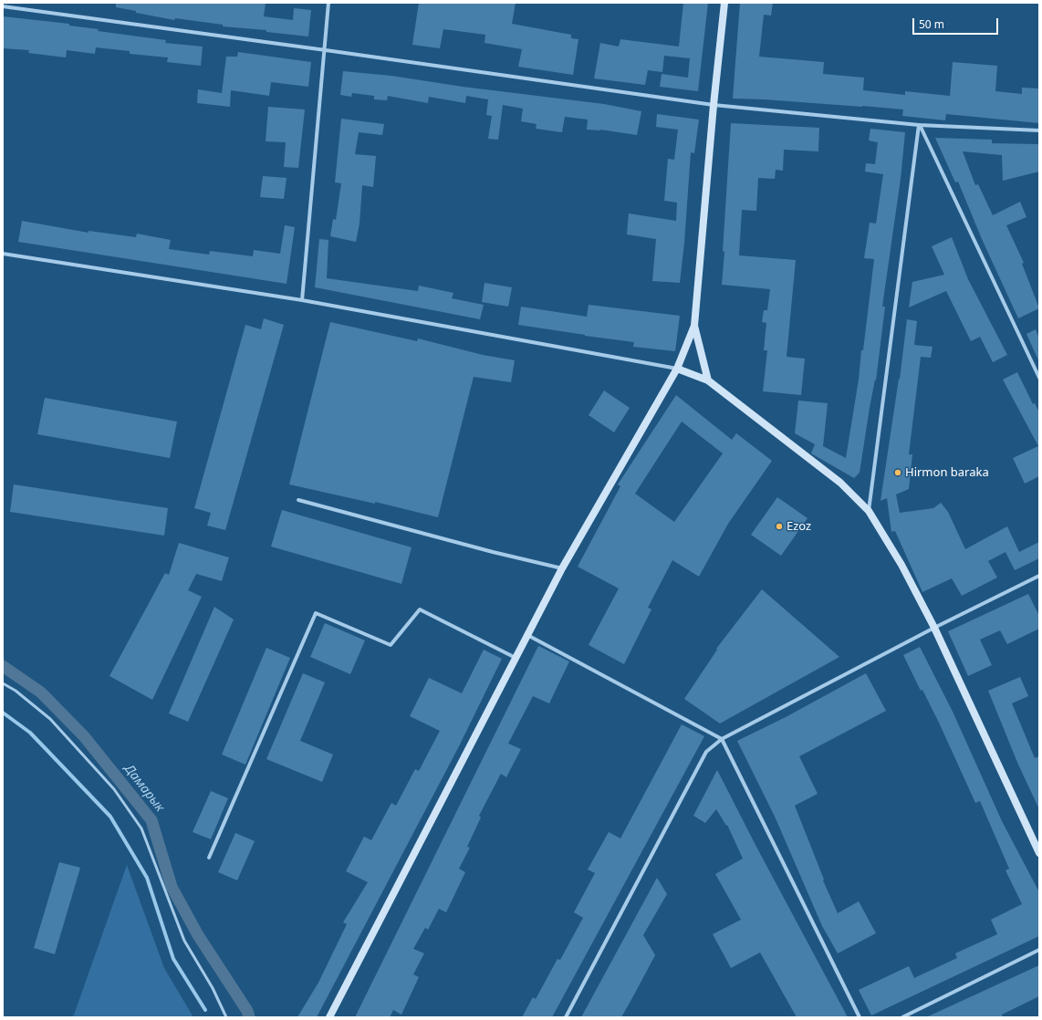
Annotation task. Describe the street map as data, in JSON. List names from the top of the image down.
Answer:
{
  "water": ["Дамарык"],
  "places": ["Hirmon baraka", "Ezoz"],
  "scale_bar": "50 m"
}
